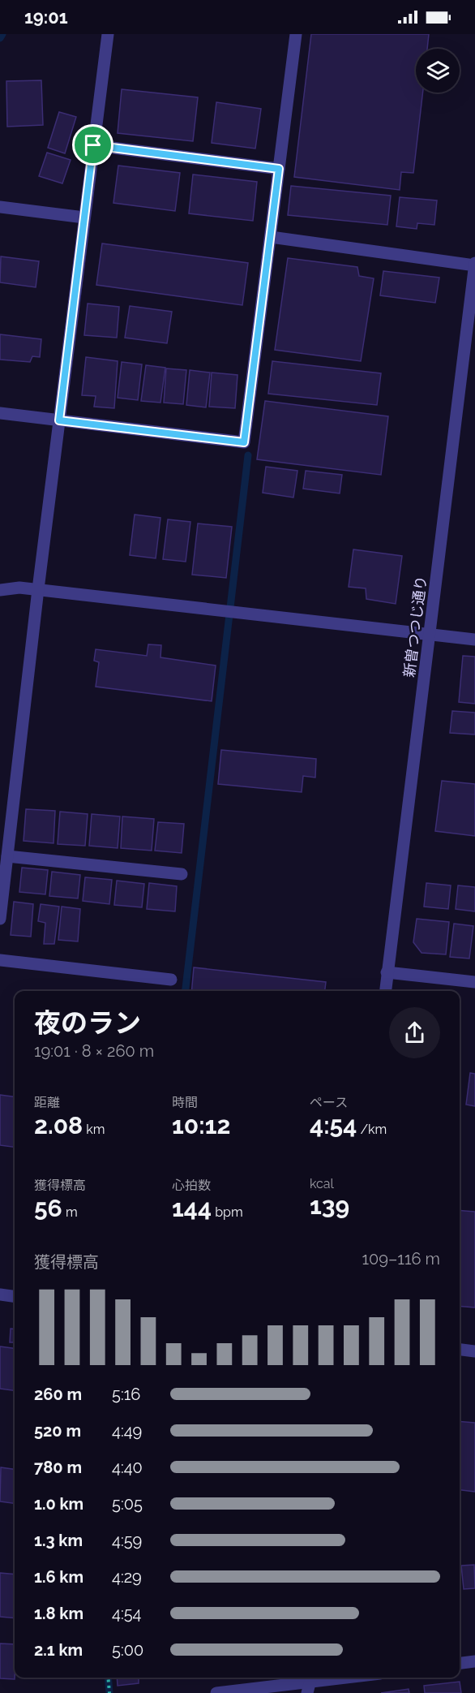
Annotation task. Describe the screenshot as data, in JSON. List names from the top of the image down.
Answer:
{
  "streets": {
    "street": ["新曽つつじ通り"]
  },
  "page": {
    "status": "19:01",
    "heading": ["夜のラン", "19:01 · 8 × 260 m"],
    "stats": [
      ["距離", "2.08 km"],
      ["時間", "10:12"],
      ["ペース", "4:54 /km"],
      ["獲得標高", "56 m"],
      ["心拍数", "144 bpm"],
      ["kcal", "139"]
    ],
    "chart": ["獲得標高", "109–116 m"],
    "list": [
      {
        "name": "260 m",
        "note": "5:16"
      },
      {
        "name": "520 m",
        "note": "4:49"
      },
      {
        "name": "780 m",
        "note": "4:40"
      },
      {
        "name": "1.0 km",
        "note": "5:05"
      },
      {
        "name": "1.3 km",
        "note": "4:59"
      },
      {
        "name": "1.6 km",
        "note": "4:29"
      },
      {
        "name": "1.8 km",
        "note": "4:54"
      },
      {
        "name": "2.1 km",
        "note": "5:00"
      }
    ]
  }
}
